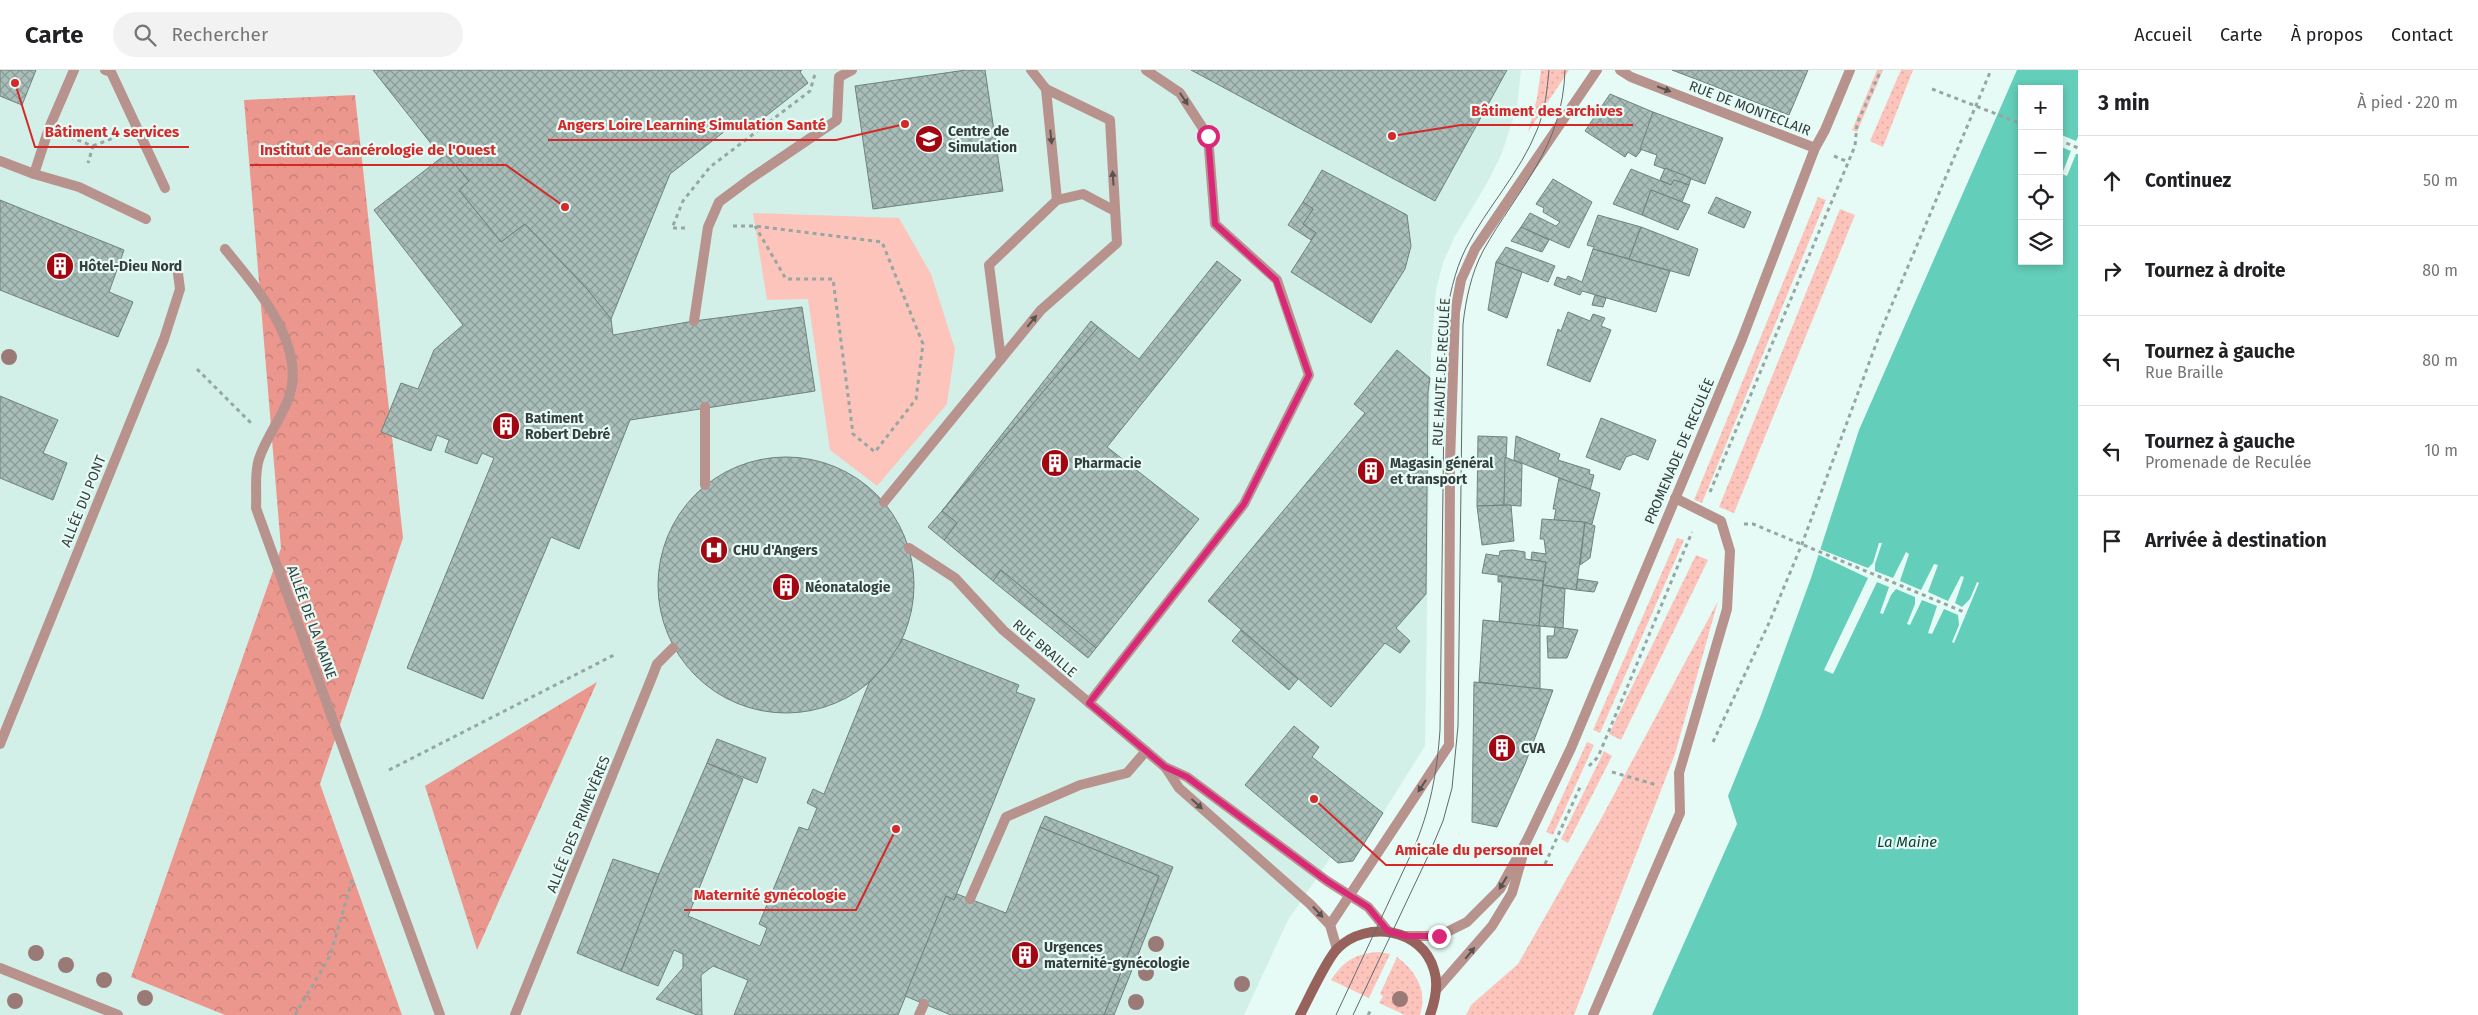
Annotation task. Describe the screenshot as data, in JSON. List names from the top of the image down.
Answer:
{
  "streets": {
    "street": [
      "RUE DE MONTECLAIR",
      "RUE HAUTE DE RECULÉE",
      "PROMENADE DE RECULÉE",
      "ALLÉE DU PONT",
      "ALLÉE DE LA MAINE",
      "RUE BRAILLE",
      "ALLÉE DES PRIMEVÈRES"
    ]
  },
  "crossings": [
    ["RUE DE MONTECLAIR", "PROMENADE DE RECULÉE"],
    ["RUE HAUTE DE RECULÉE", "RUE BRAILLE"]
  ],
  "one_way": ["RUE DE MONTECLAIR", "RUE HAUTE DE RECULÉE"],
  "water": ["La Maine"],
  "places": {
    "other": [
      "Bâtiment 4 services",
      "Angers Loire Learning Simulation Santé",
      "Bâtiment des archives",
      "Institut de Cancérologie de l'Ouest",
      "Amicale du personnel",
      "Maternité gynécologie"
    ],
    "school or university": ["Centre de Simulation"],
    "building": [
      "Hôtel-Dieu Nord",
      "Batiment Robert Debré",
      "Pharmacie",
      "Magasin général et transport",
      "Néonatalogie",
      "CVA",
      "Urgences maternité-gynécologie"
    ],
    "hospital": ["CHU d'Angers"]
  },
  "page": {
    "header": "Carte",
    "search": "Rechercher",
    "nav": [
      "Accueil",
      "Carte",
      "À propos",
      "Contact"
    ],
    "heading": ["3 min", "À pied · 220 m"],
    "map_buttons": ["+", "−"],
    "list": [
      ["Continuez", "50 m"],
      ["Tournez à droite", "80 m"],
      ["Tournez à gauche", "Rue Braille", "80 m"],
      ["Tournez à gauche", "Promenade de Reculée", "10 m"],
      "Arrivée à destination"
    ]
  }
}
